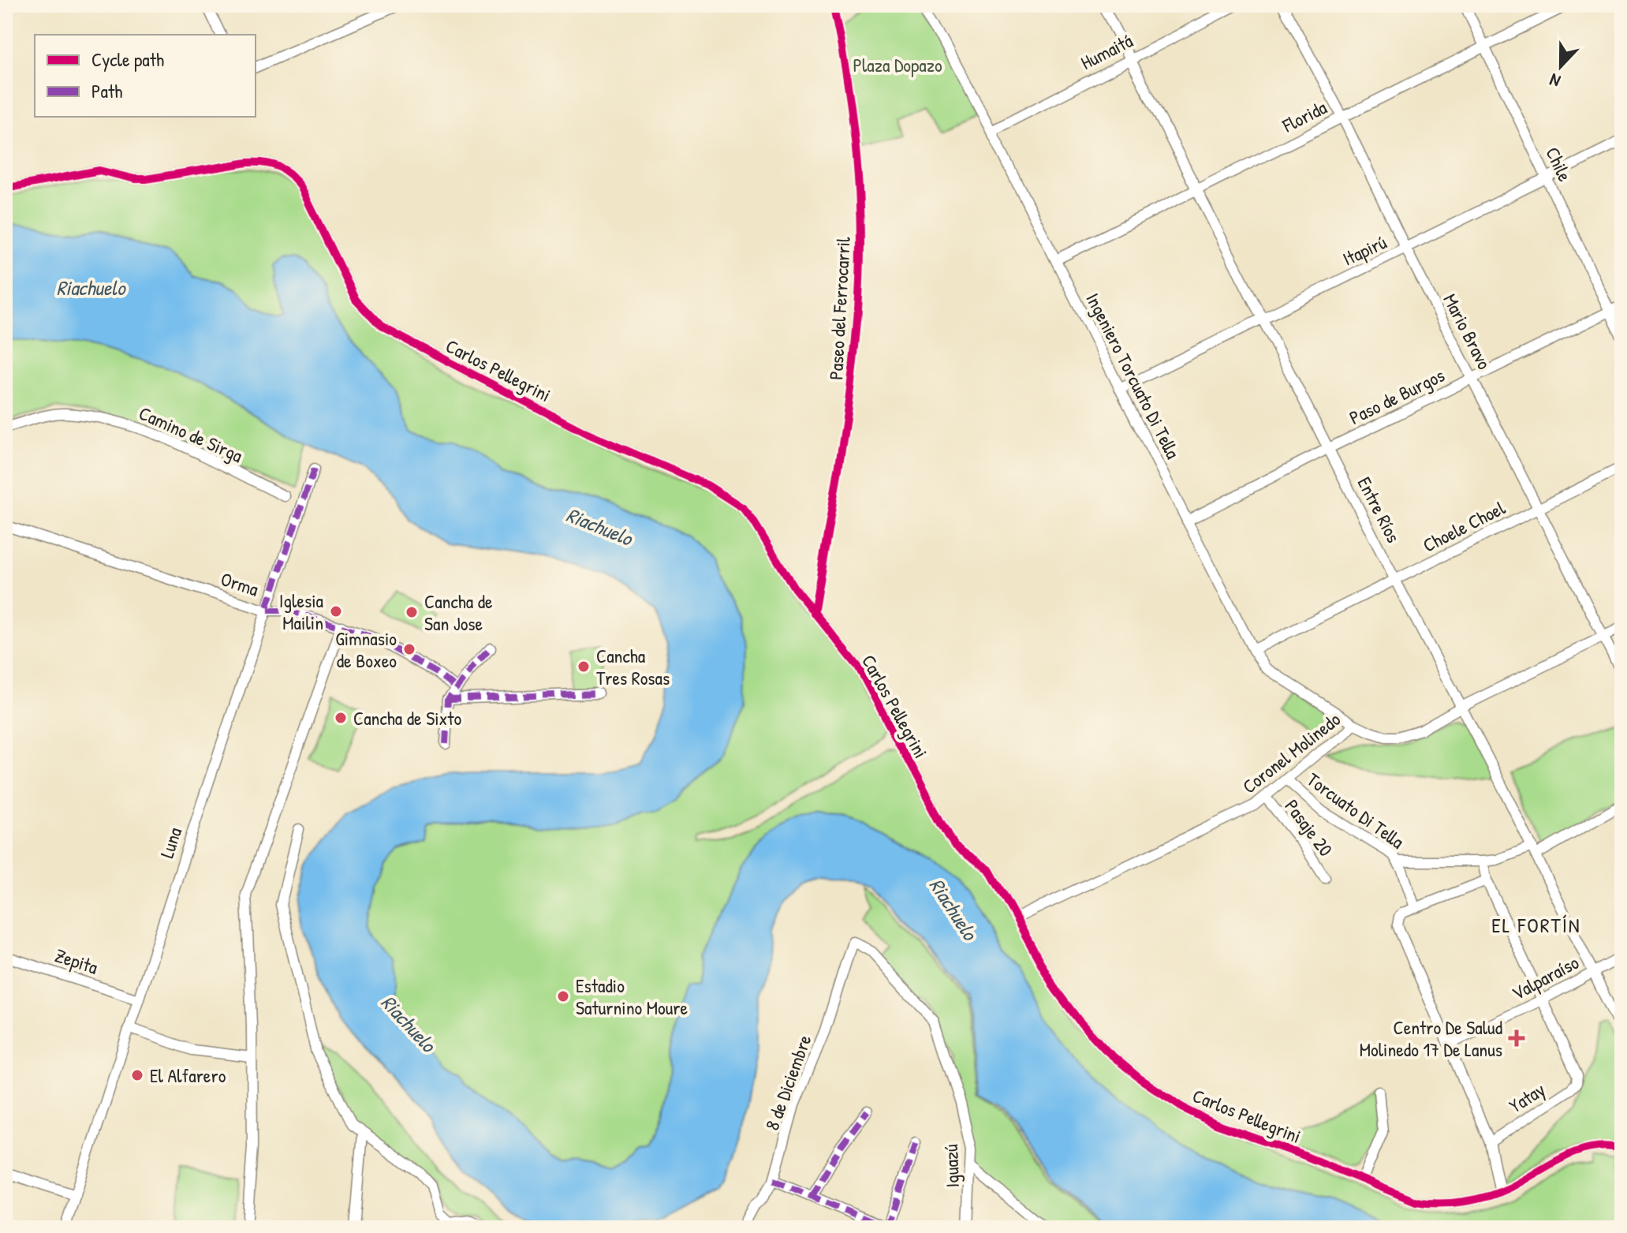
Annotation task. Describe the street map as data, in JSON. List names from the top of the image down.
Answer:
{
  "streets": {
    "street": [
      "Humaitá",
      "Florida",
      "Chile",
      "Itapirú",
      "Mario Bravo",
      "Carlos Pellegrini",
      "Ingeniero Torcuato Di Tella",
      "Paso de Burgos",
      "Camino de Sirga",
      "Entre Ríos",
      "Choele Choel",
      "Orma",
      "Coronel Molinedo",
      "Torcuato Di Tella",
      "Pasaje 20",
      "Luna",
      "Zepita",
      "Valparaíso",
      "8 de Diciembre",
      "Yatay",
      "Iguazú"
    ],
    "cycle path": ["Paseo del Ferrocarril"]
  },
  "crossings": [
    ["Humaitá", "Ingeniero Torcuato Di Tella"],
    ["Humaitá", "Entre Ríos"],
    ["Florida", "Chile"],
    ["Florida", "Mario Bravo"],
    ["Florida", "Ingeniero Torcuato Di Tella"],
    ["Florida", "Entre Ríos"],
    ["Chile", "Itapirú"],
    ["Chile", "Paso de Burgos"],
    ["Itapirú", "Mario Bravo"],
    ["Itapirú", "Ingeniero Torcuato Di Tella"],
    ["Itapirú", "Entre Ríos"],
    ["Mario Bravo", "Paso de Burgos"],
    ["Mario Bravo", "Choele Choel"],
    ["Mario Bravo", "Coronel Molinedo"],
    ["Carlos Pellegrini", "Coronel Molinedo"],
    ["Ingeniero Torcuato Di Tella", "Paso de Burgos"],
    ["Ingeniero Torcuato Di Tella", "Choele Choel"],
    ["Ingeniero Torcuato Di Tella", "Coronel Molinedo"],
    ["Paso de Burgos", "Entre Ríos"],
    ["Entre Ríos", "Choele Choel"],
    ["Entre Ríos", "Coronel Molinedo"],
    ["Entre Ríos", "Valparaíso"],
    ["Orma", "Luna"],
    ["Coronel Molinedo", "Torcuato Di Tella"],
    ["Coronel Molinedo", "Pasaje 20"],
    ["Luna", "Zepita"],
    ["Valparaíso", "Yatay"],
    ["8 de Diciembre", "Iguazú"]
  ],
  "districts": ["EL FORTÍN"],
  "water": ["Riachuelo"],
  "parks": ["Plaza Dopazo"],
  "places": {
    "other": [
      "Iglesia Mailin",
      "Cancha de San Jose",
      "Gimnasio de Boxeo",
      "Cancha Tres Rosas",
      "Cancha de Sixto",
      "Estadio Saturnino Moure",
      "El Alfarero"
    ],
    "health": ["Centro De Salud Molinedo 17 De Lanus"]
  },
  "legend": ["Cycle path", "Path"],
  "north": "bottom"
}
